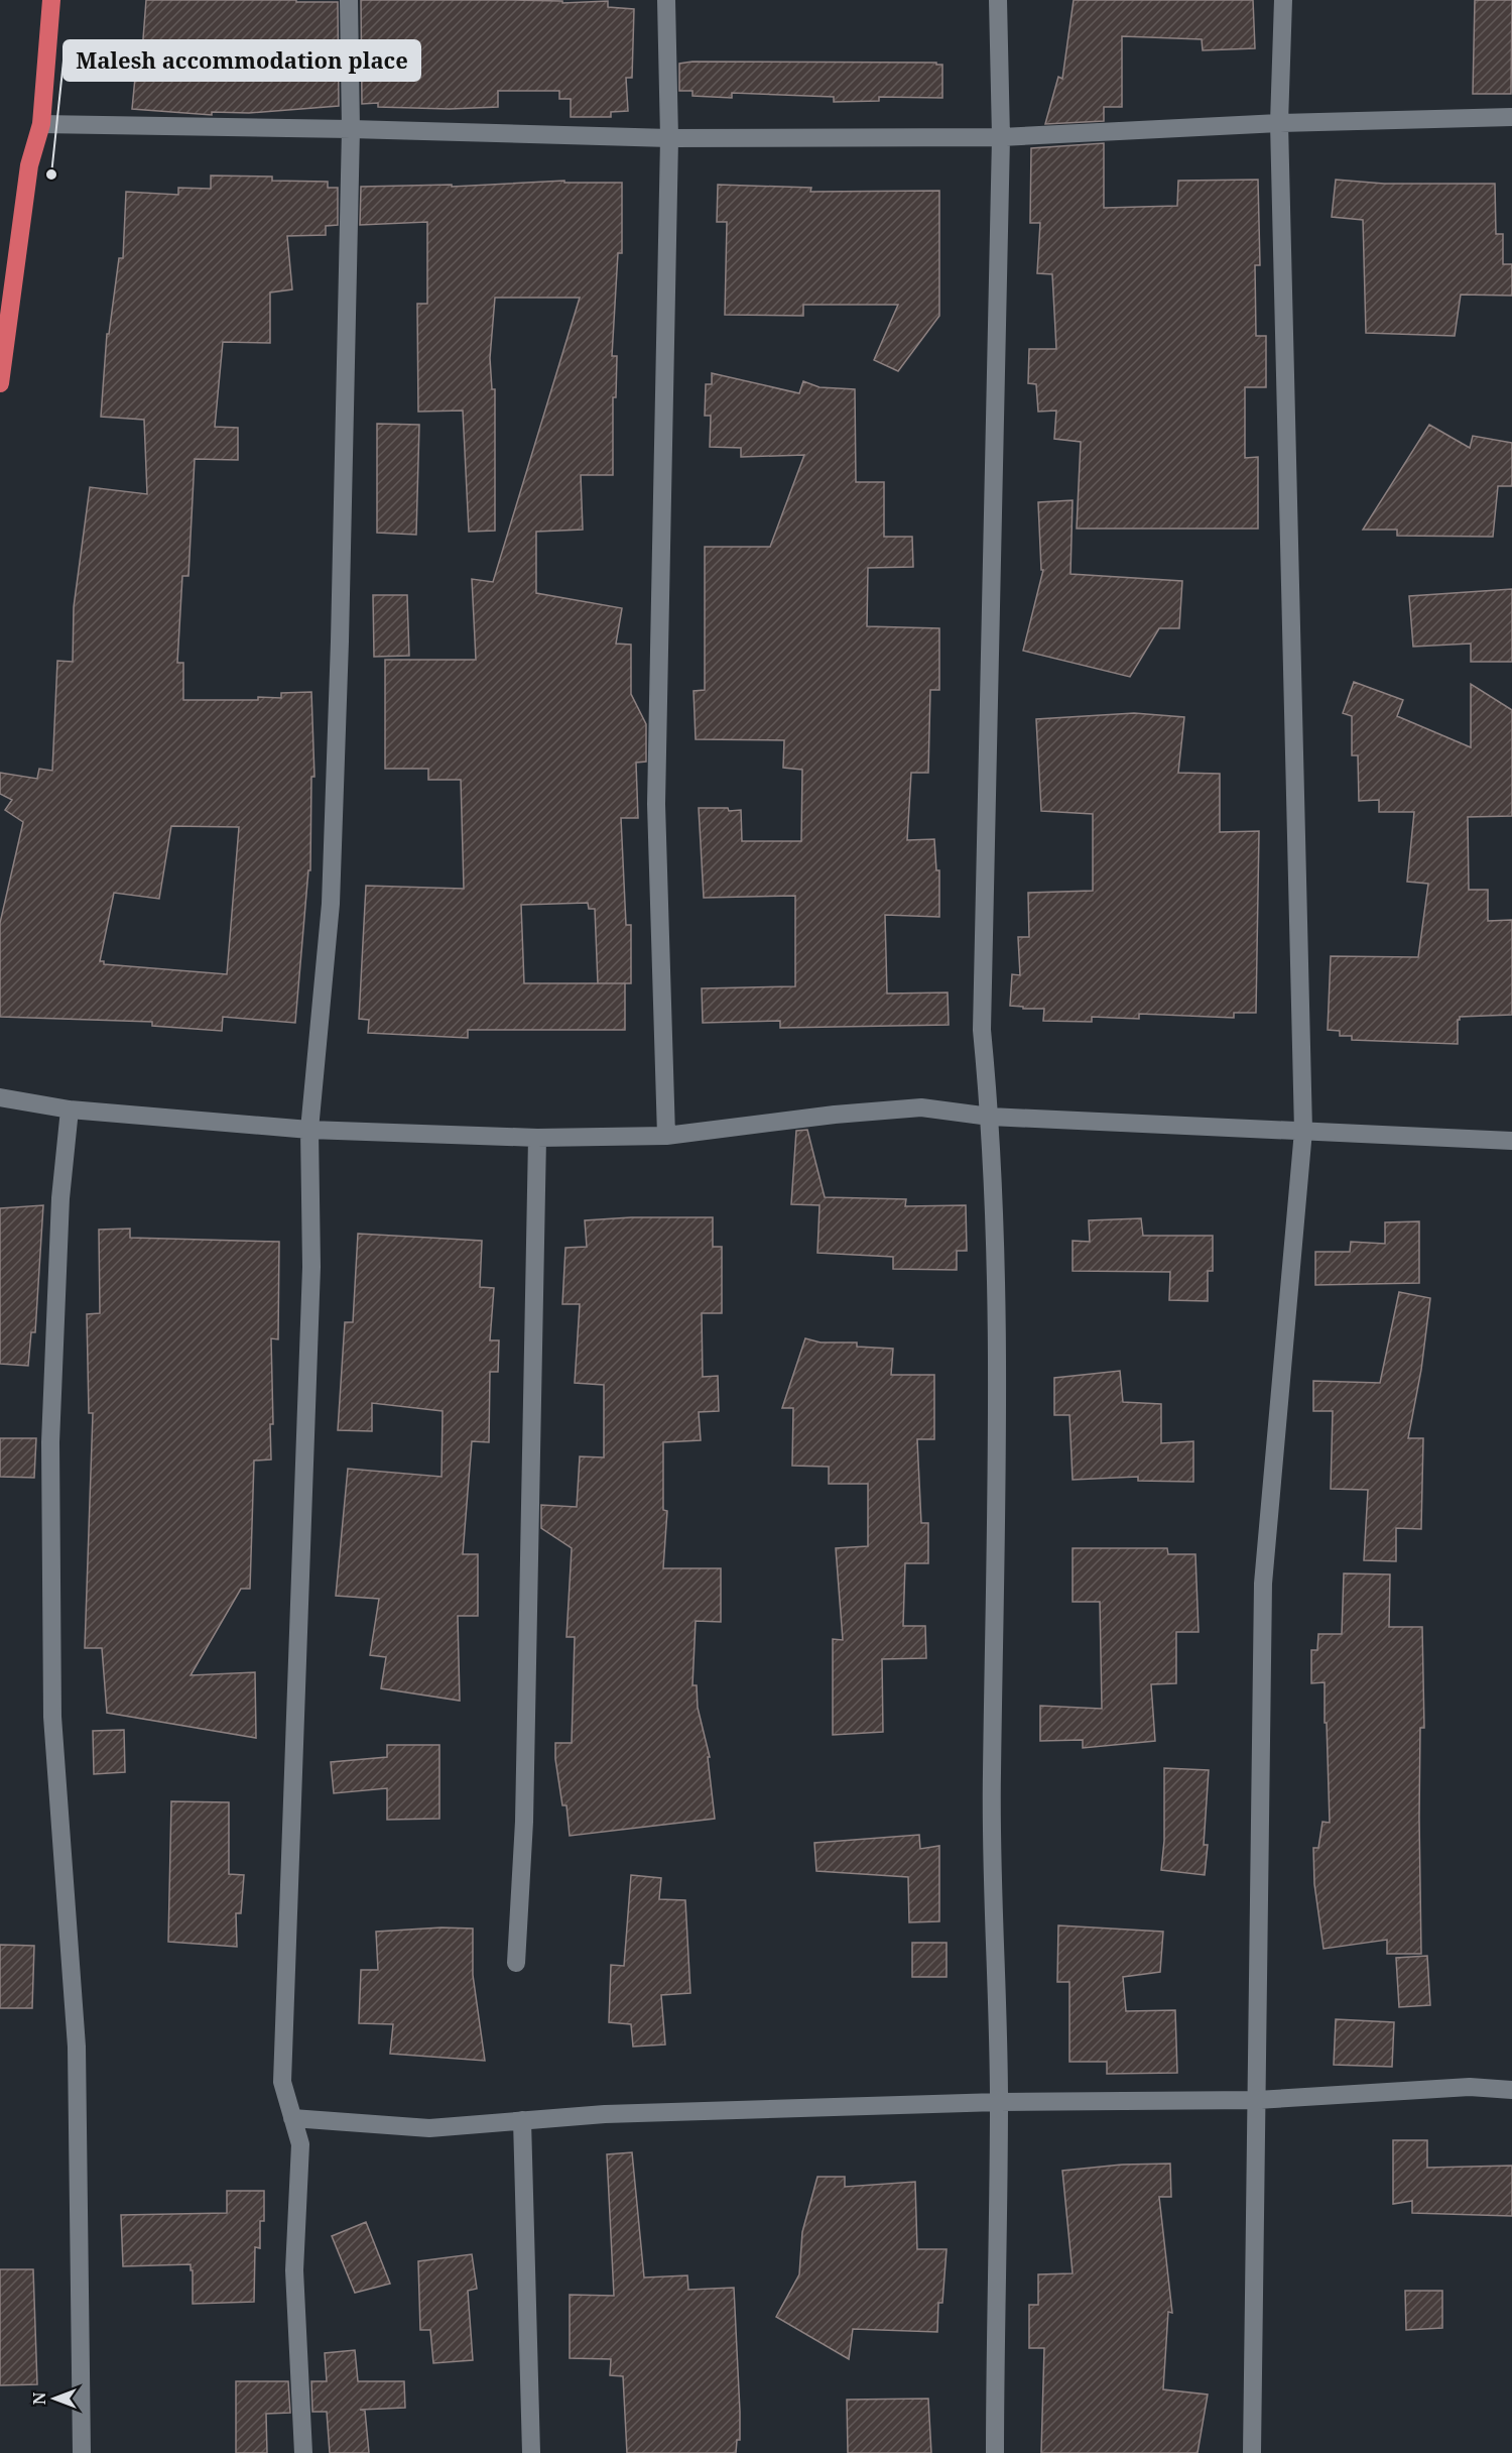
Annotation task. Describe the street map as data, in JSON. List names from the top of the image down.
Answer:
{
  "places": ["Malesh accommodation place"],
  "north": "left"
}
